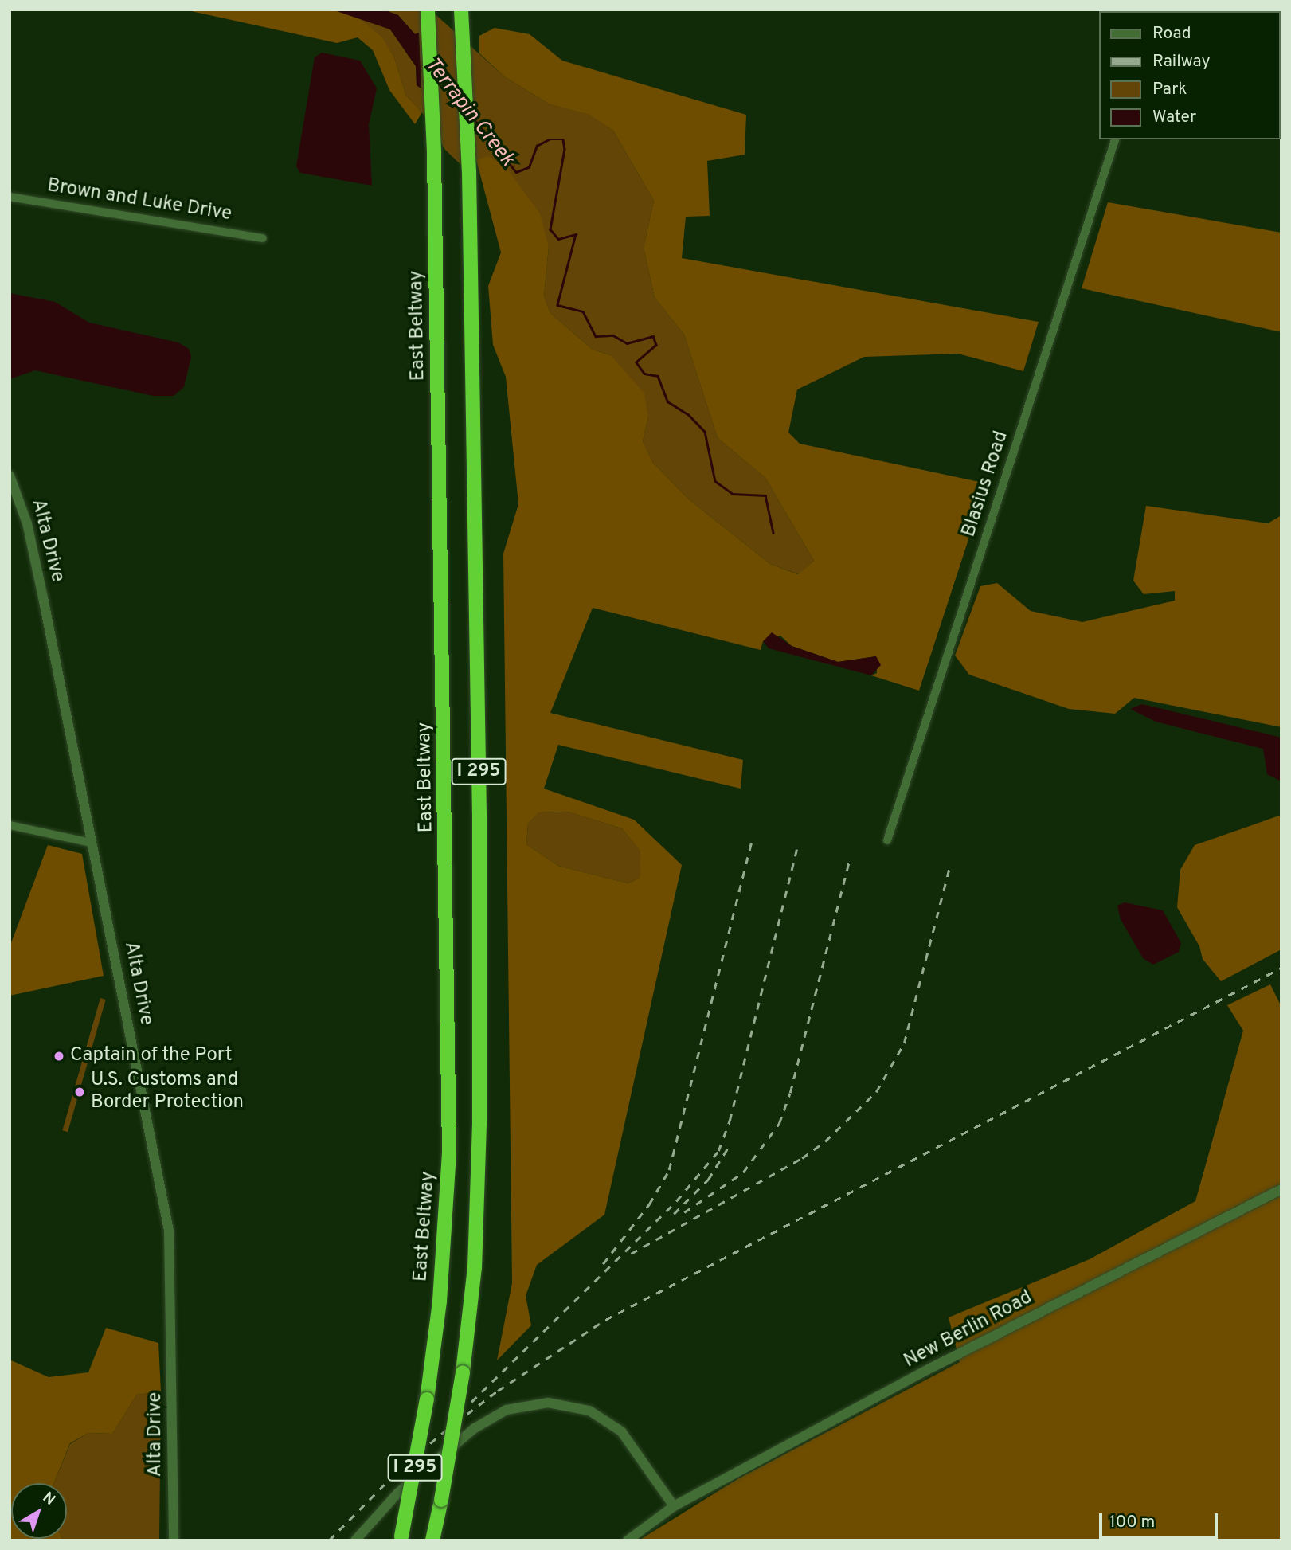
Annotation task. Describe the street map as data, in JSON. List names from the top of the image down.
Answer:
{
  "streets": {
    "highway": ["East Beltway", "I 295"],
    "street": [
      "Brown and Luke Drive",
      "Blasius Road",
      "Alta Drive",
      "New Berlin Road"
    ]
  },
  "water": ["Terrapin Creek"],
  "places": ["Captain of the Port", "U.S. Customs and Border Protection"],
  "legend": [
    "Road",
    "Railway",
    "Park",
    "Water"
  ],
  "scale_bar": "100 m",
  "north": "top right"
}
